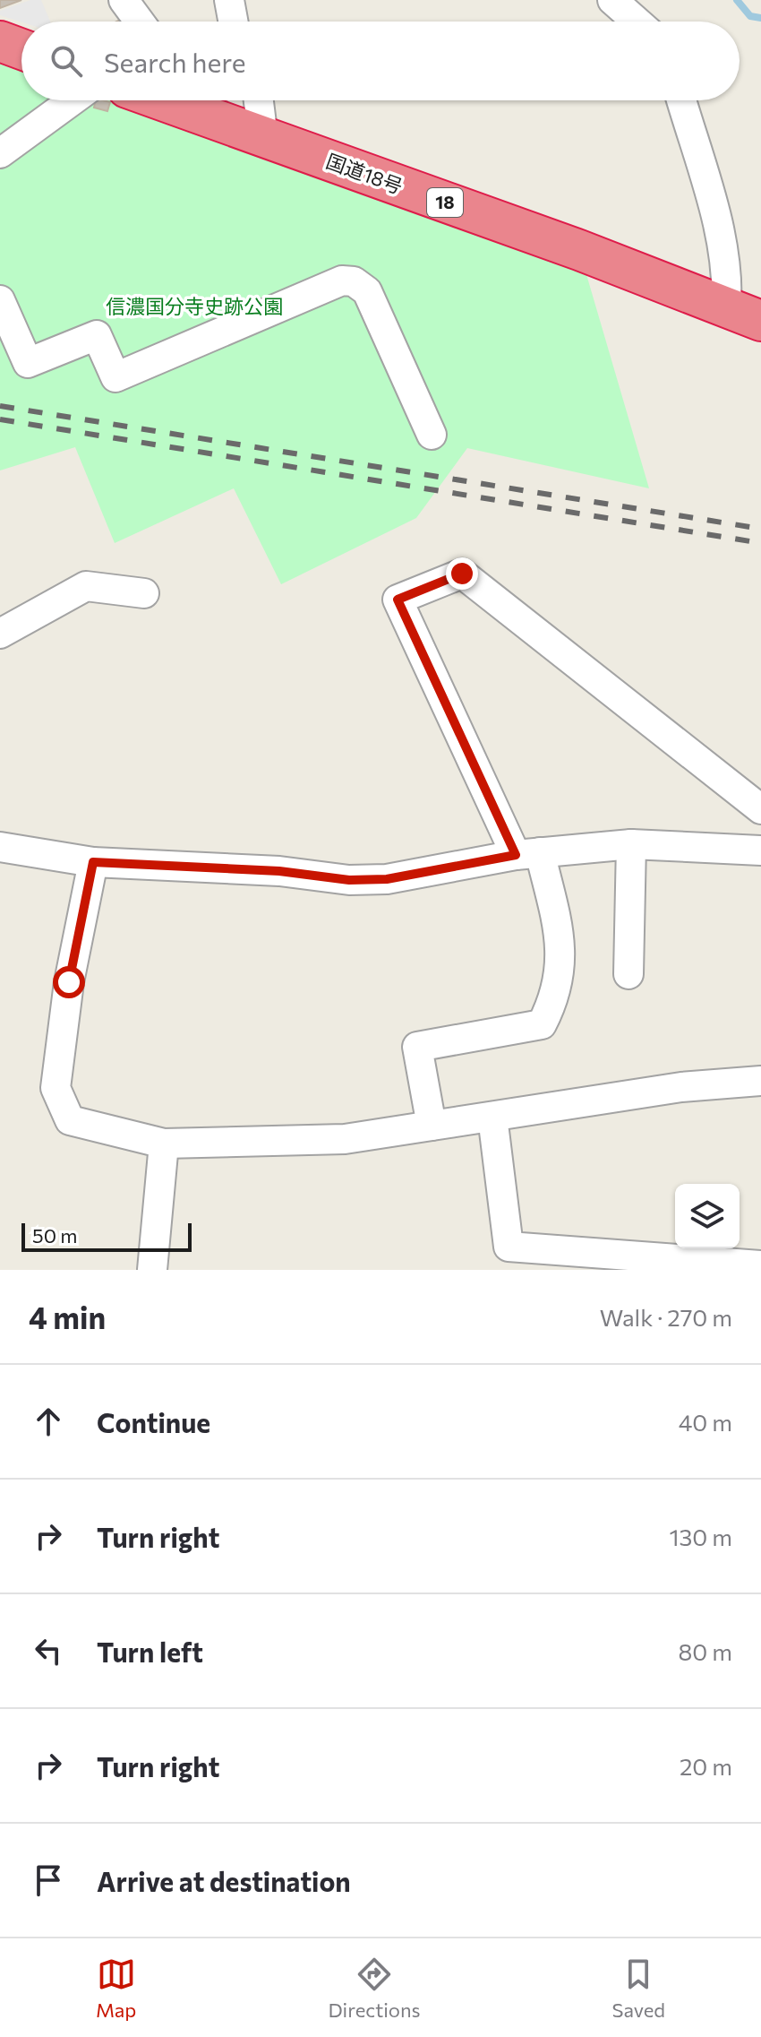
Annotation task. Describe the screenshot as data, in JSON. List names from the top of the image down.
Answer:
{
  "streets": {
    "highway": ["国道18号", "18"]
  },
  "parks": ["信濃国分寺史跡公園"],
  "scale_bar": "50 m",
  "page": {
    "search": "Search here",
    "scale": "50 m",
    "heading": ["4 min", "Walk · 270 m"],
    "list": [
      ["Continue", "40 m"],
      ["Turn right", "130 m"],
      ["Turn left", "80 m"],
      ["Turn right", "20 m"],
      "Arrive at destination"
    ],
    "nav": ["Map", "Directions", "Saved"]
  }
}
